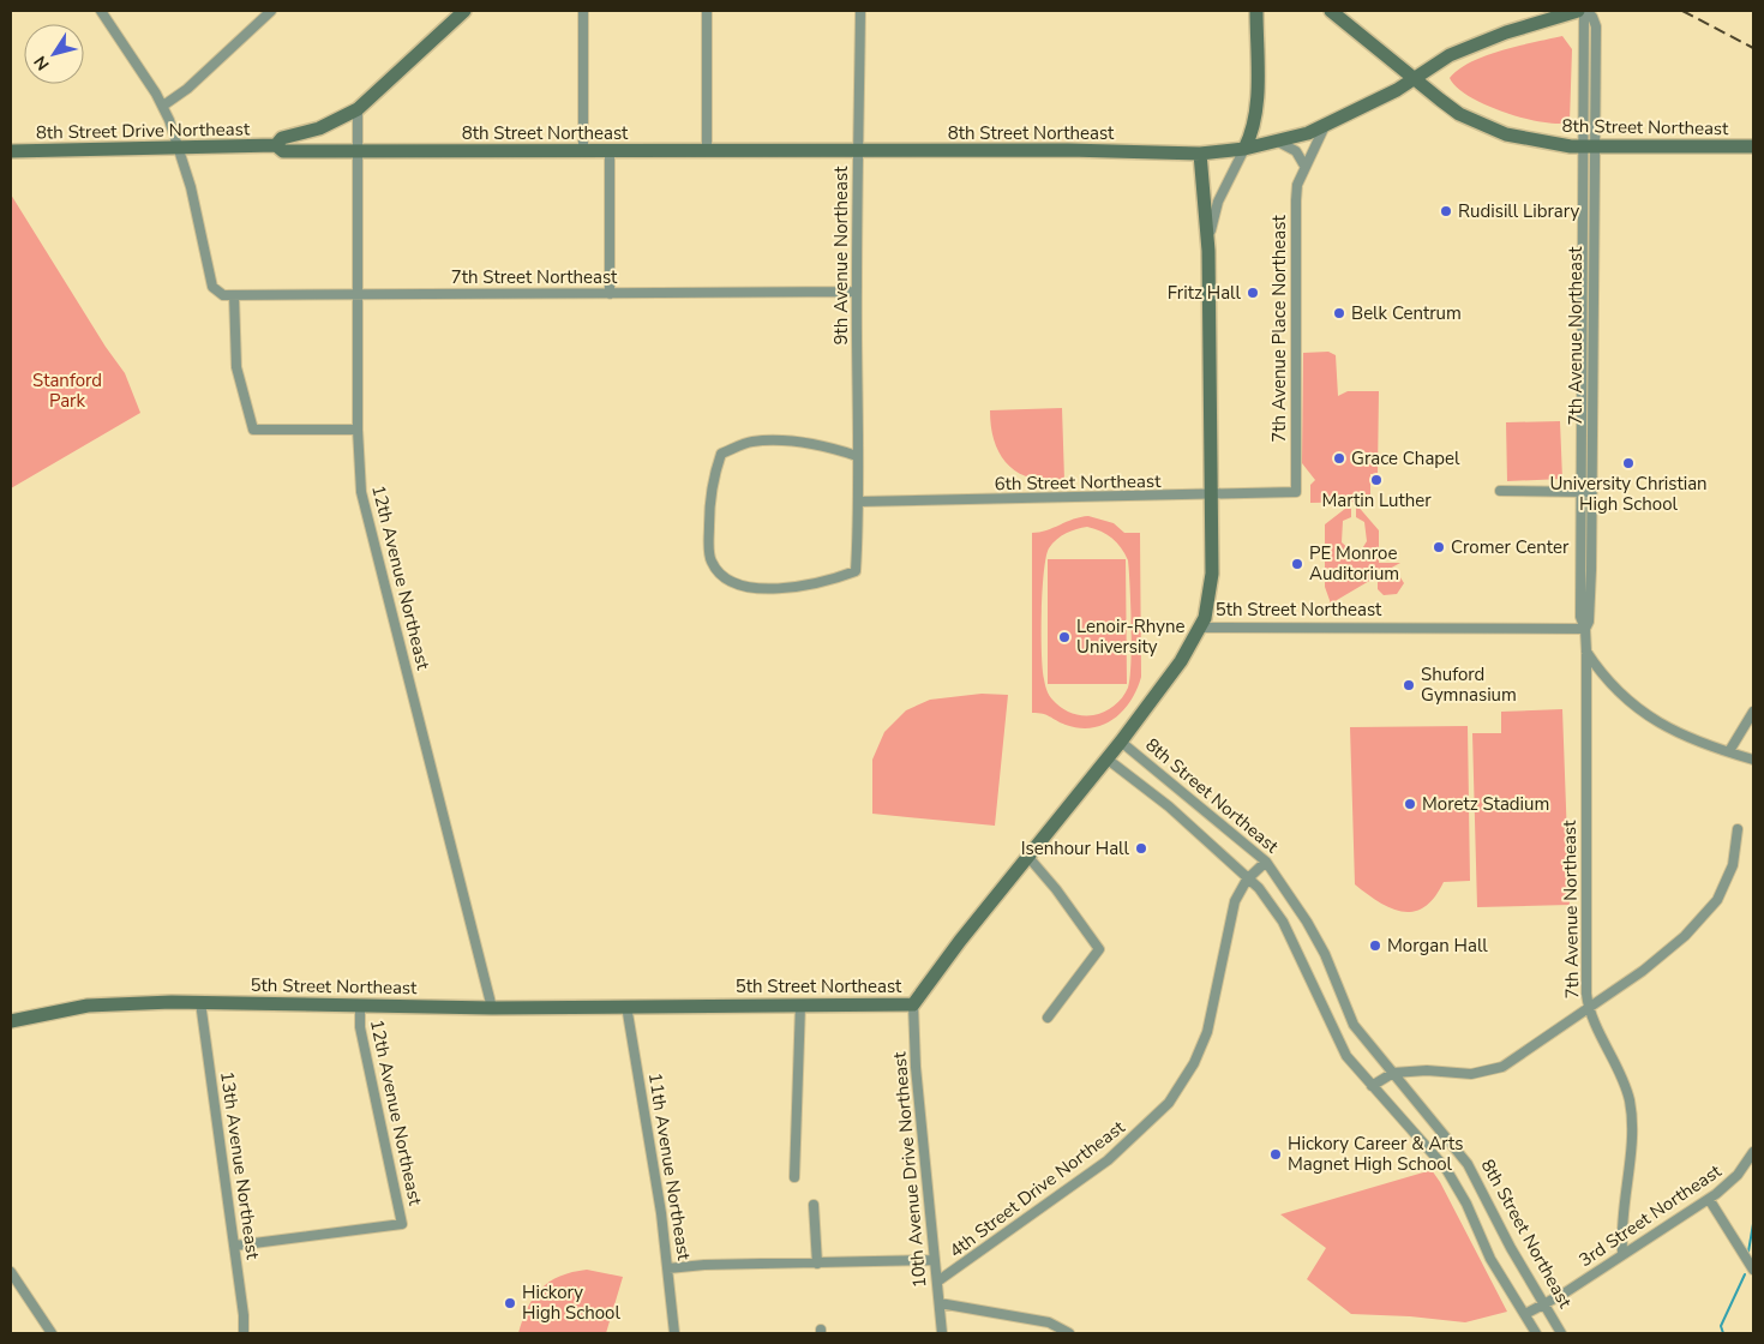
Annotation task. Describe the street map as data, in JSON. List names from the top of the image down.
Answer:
{
  "streets": {
    "main road": ["8th Street Northeast", "8th Street Drive Northeast", "5th Street Northeast"],
    "street": [
      "9th Avenue Northeast",
      "7th Street Northeast",
      "7th Avenue Place Northeast",
      "7th Avenue Northeast",
      "6th Street Northeast",
      "12th Avenue Northeast",
      "13th Avenue Northeast",
      "11th Avenue Northeast",
      "10th Avenue Drive Northeast",
      "4th Street Drive Northeast",
      "3rd Street Northeast"
    ]
  },
  "crossings": [
    ["8th Street Northeast", "8th Street Drive Northeast"],
    ["8th Street Northeast", "9th Avenue Northeast"],
    ["8th Street Northeast", "7th Avenue Place Northeast"],
    ["8th Street Northeast", "7th Avenue Northeast"],
    ["8th Street Northeast", "12th Avenue Northeast"],
    ["8th Street Northeast", "5th Street Northeast"],
    ["8th Street Northeast", "4th Street Drive Northeast"],
    ["8th Street Northeast", "3rd Street Northeast"],
    ["8th Street Drive Northeast", "7th Street Northeast"],
    ["9th Avenue Northeast", "7th Street Northeast"],
    ["9th Avenue Northeast", "6th Street Northeast"],
    ["7th Street Northeast", "12th Avenue Northeast"],
    ["7th Avenue Place Northeast", "6th Street Northeast"],
    ["7th Avenue Northeast", "5th Street Northeast"],
    ["7th Avenue Northeast", "3rd Street Northeast"],
    ["12th Avenue Northeast", "5th Street Northeast"],
    ["12th Avenue Northeast", "13th Avenue Northeast"],
    ["5th Street Northeast", "13th Avenue Northeast"],
    ["5th Street Northeast", "11th Avenue Northeast"],
    ["5th Street Northeast", "10th Avenue Drive Northeast"],
    ["11th Avenue Northeast", "4th Street Drive Northeast"],
    ["10th Avenue Drive Northeast", "4th Street Drive Northeast"]
  ],
  "parks": ["Stanford Park"],
  "places": [
    "Rudisill Library",
    "Fritz Hall",
    "Belk Centrum",
    "Grace Chapel",
    "University Christian High School",
    "Martin Luther",
    "Cromer Center",
    "PE Monroe Auditorium",
    "Lenoir-Rhyne University",
    "Shuford Gymnasium",
    "Moretz Stadium",
    "Isenhour Hall",
    "Morgan Hall",
    "Hickory Career & Arts Magnet High School",
    "Hickory High School"
  ],
  "north": "bottom left"
}
